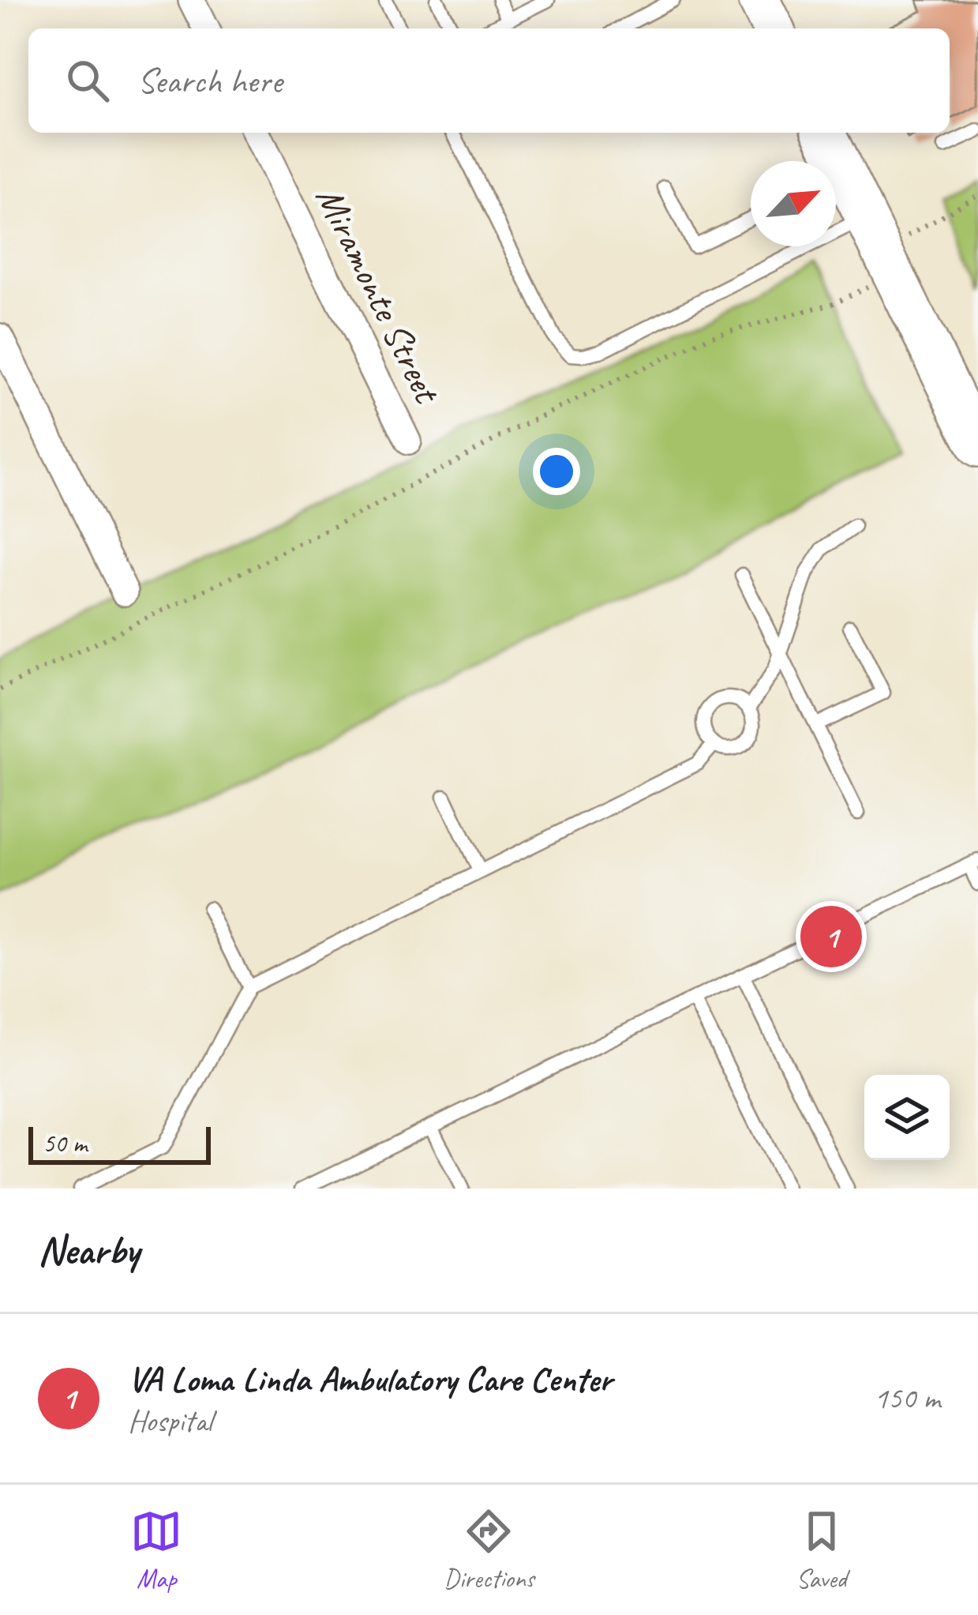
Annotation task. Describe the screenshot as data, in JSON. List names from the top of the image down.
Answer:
{
  "streets": {
    "street": ["Miramonte Street"]
  },
  "scale_bar": "50 m",
  "north": "top right",
  "page": {
    "search": "Search here",
    "pins": "1",
    "scale": "50 m",
    "heading": "Nearby",
    "list": [
      {
        "mark": "1",
        "name": "VA Loma Linda Ambulatory Care Center",
        "note": "Hospital",
        "value": "150 m"
      }
    ],
    "nav": ["Map", "Directions", "Saved"]
  }
}
